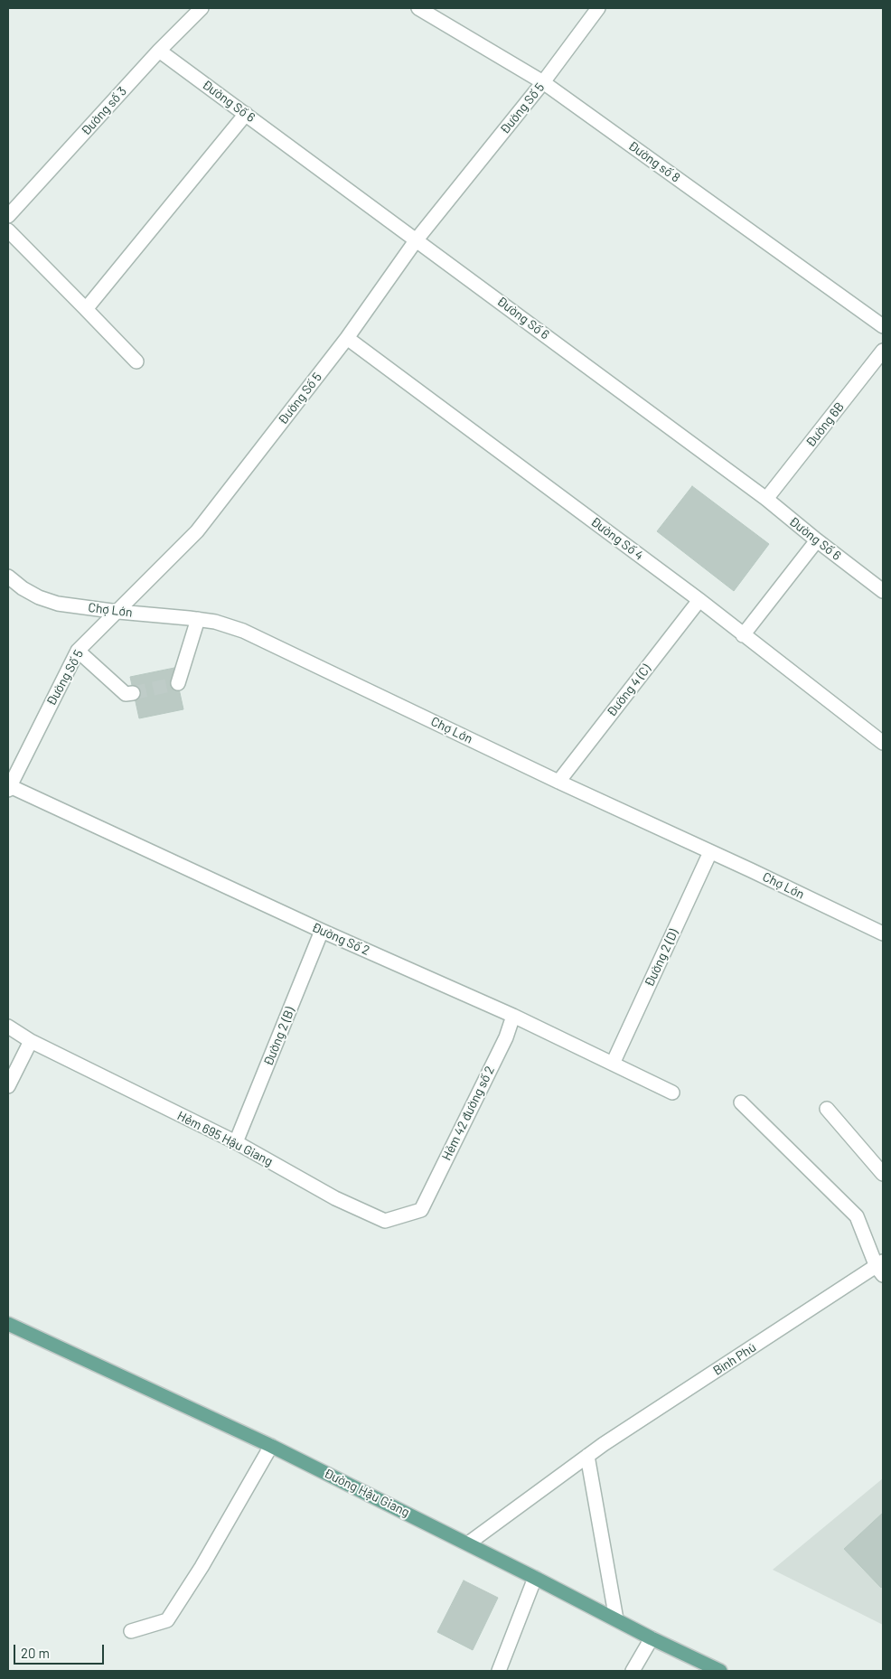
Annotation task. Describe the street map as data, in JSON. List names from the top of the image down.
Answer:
{
  "streets": {
    "main road": ["Đường Hậu Giang"],
    "street": [
      "Đường Số 6",
      "Đường Số 5",
      "Đường số 3",
      "Đường số 8",
      "Đường 6B",
      "Đường Số 4",
      "Chợ Lớn",
      "Đường 4 (C)",
      "Đường Số 2",
      "Đường 2 (D)",
      "Đường 2 (B)",
      "Hẻm 42 đường số 2",
      "Hẻm 695 Hậu Giang",
      "Bình Phú"
    ]
  },
  "crossings": [
    ["Đường Số 6", "Đường Số 5"],
    ["Đường Số 6", "Đường số 3"],
    ["Đường Số 6", "Đường 6B"],
    ["Đường Số 5", "Đường số 8"],
    ["Đường Số 5", "Đường Số 4"],
    ["Đường Số 5", "Chợ Lớn"],
    ["Đường Số 5", "Đường Số 2"],
    ["Đường Số 4", "Đường 4 (C)"],
    ["Chợ Lớn", "Đường 4 (C)"],
    ["Chợ Lớn", "Đường 2 (D)"],
    ["Đường Số 2", "Đường 2 (D)"],
    ["Đường Số 2", "Đường 2 (B)"],
    ["Đường Số 2", "Hẻm 42 đường số 2"],
    ["Đường 2 (B)", "Hẻm 695 Hậu Giang"],
    ["Hẻm 42 đường số 2", "Hẻm 695 Hậu Giang"],
    ["Bình Phú", "Đường Hậu Giang"]
  ],
  "scale_bar": "20 m"
}
